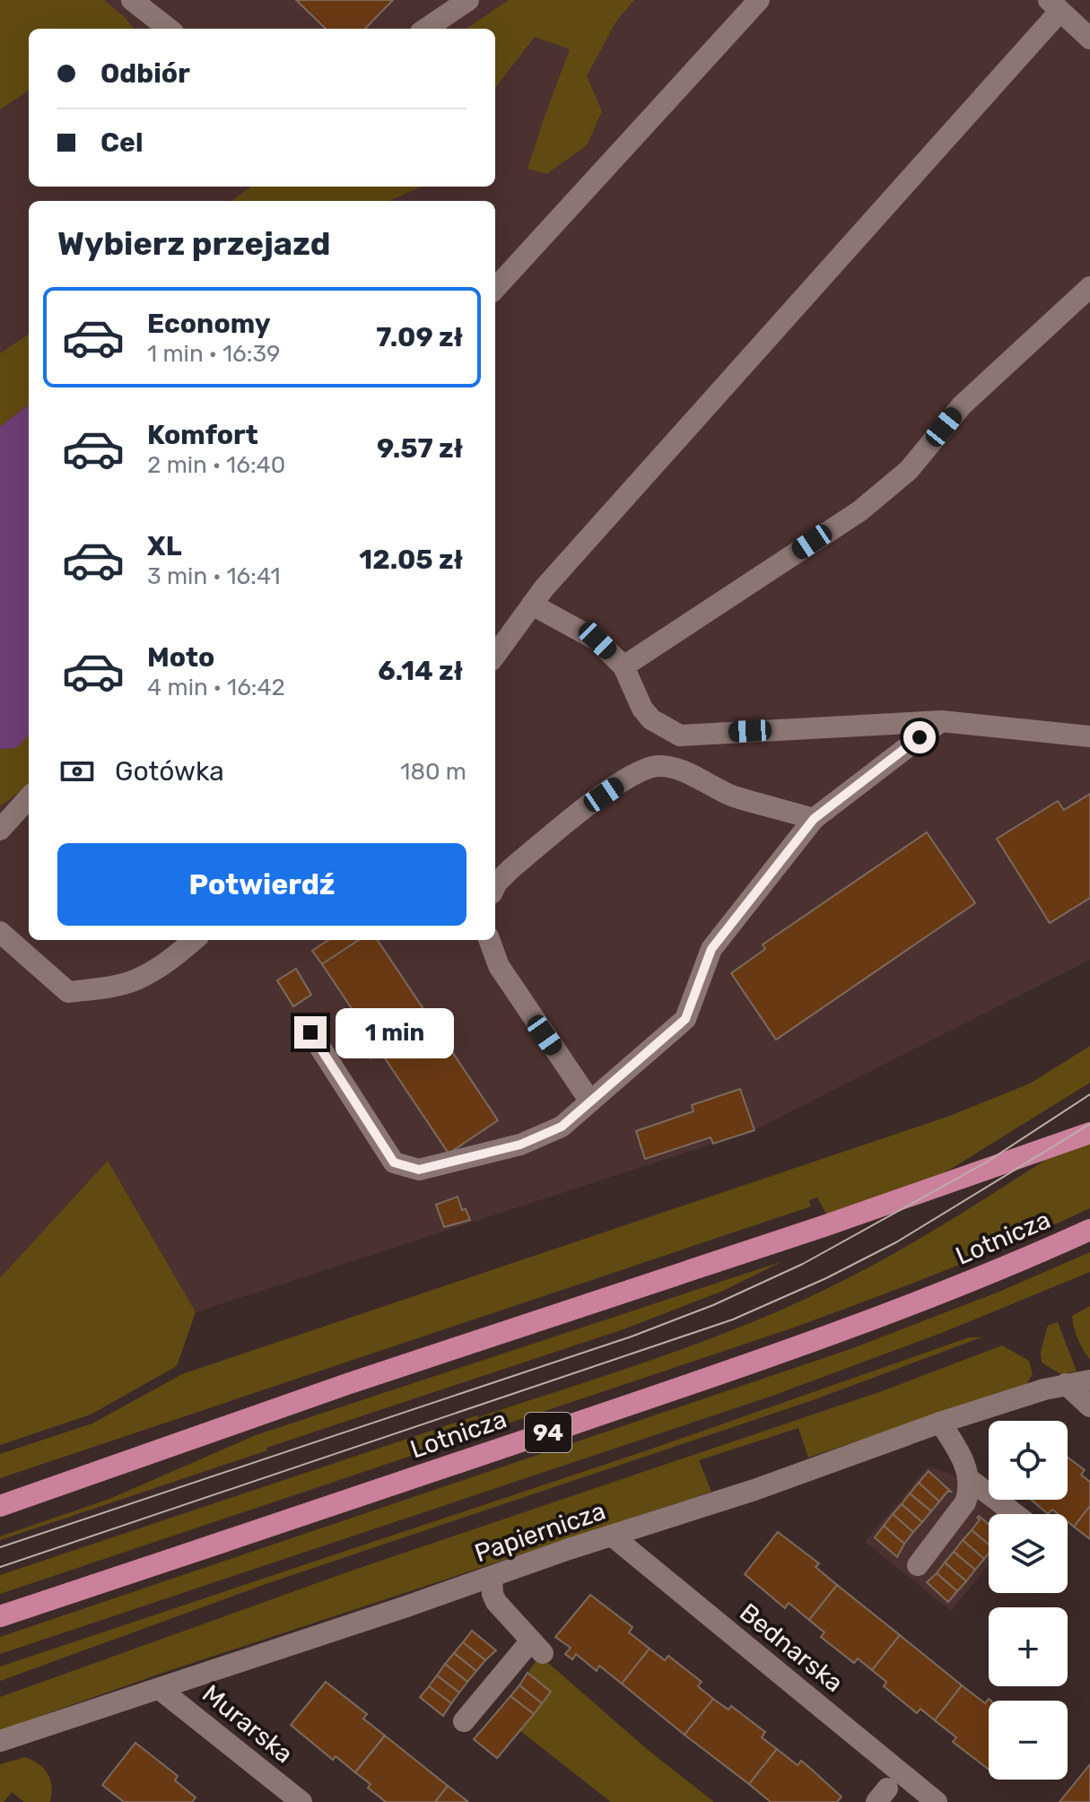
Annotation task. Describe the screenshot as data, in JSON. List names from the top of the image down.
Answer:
{
  "streets": {
    "main road": ["Lotnicza", "94"],
    "street": ["Papiernicza", "Bednarska", "Murarska"]
  },
  "crossings": [
    ["Papiernicza", "Bednarska"],
    ["Papiernicza", "Murarska"]
  ],
  "page": {
    "banner": ["Odbiór", "Cel"],
    "heading": "Wybierz przejazd",
    "list": [
      {
        "name": "Economy",
        "note": "1 min · 16:39",
        "value": "7.09 zł"
      },
      {
        "name": "Komfort",
        "note": "2 min · 16:40",
        "value": "9.57 zł"
      },
      {
        "name": "XL",
        "note": "3 min · 16:41",
        "value": "12.05 zł"
      },
      {
        "name": "Moto",
        "note": "4 min · 16:42",
        "value": "6.14 zł"
      }
    ],
    "pay": ["Gotówka", "180 m"],
    "buttons": "Potwierdź",
    "bubble": "1 min",
    "map_buttons": ["+", "−"]
  }
}
